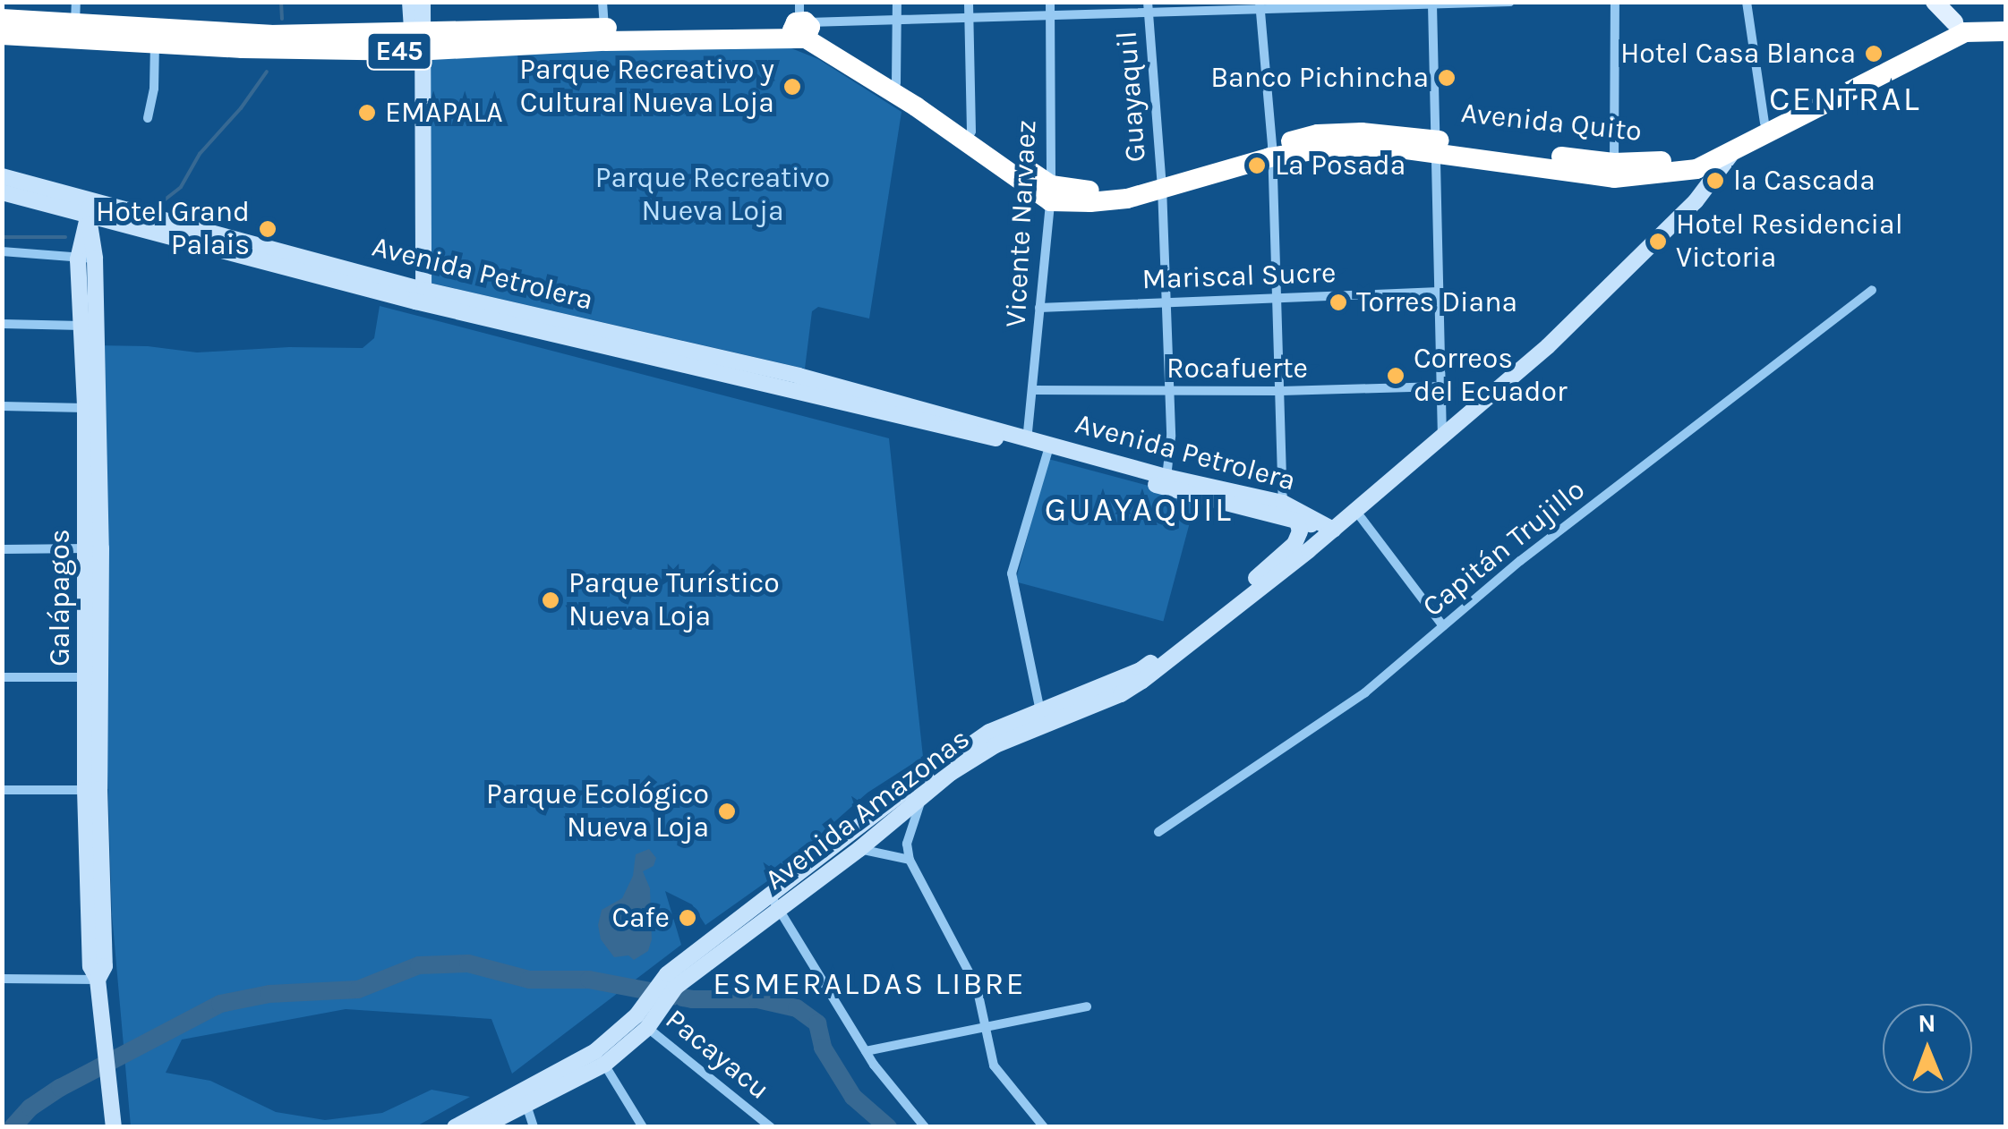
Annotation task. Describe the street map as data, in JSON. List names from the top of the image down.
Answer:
{
  "streets": {
    "highway": ["E45", "Avenida Quito"],
    "main road": ["Avenida Petrolera", "Galápagos", "Avenida Amazonas"],
    "street": [
      "Guayaquil",
      "Vicente Narvaez",
      "Mariscal Sucre",
      "Rocafuerte",
      "Capitán Trujillo",
      "Pacayacu"
    ]
  },
  "crossings": [
    ["Guayaquil", "Avenida Quito"],
    ["Guayaquil", "Avenida Petrolera"],
    ["Guayaquil", "Mariscal Sucre"],
    ["Guayaquil", "Rocafuerte"],
    ["Avenida Quito", "Vicente Narvaez"],
    ["Avenida Quito", "Avenida Amazonas"],
    ["Vicente Narvaez", "Avenida Petrolera"],
    ["Vicente Narvaez", "Mariscal Sucre"],
    ["Vicente Narvaez", "Rocafuerte"],
    ["Avenida Petrolera", "Galápagos"],
    ["Avenida Petrolera", "Avenida Amazonas"],
    ["Avenida Amazonas", "Pacayacu"]
  ],
  "districts": ["CENTRAL", "GUAYAQUIL", "ESMERALDAS LIBRE"],
  "parks": ["Parque Recreativo Nueva Loja"],
  "places": [
    "Hotel Casa Blanca",
    "Banco Pichincha",
    "Parque Recreativo y Cultural Nueva Loja",
    "EMAPALA",
    "La Posada",
    "la Cascada",
    "Hotel Grand Palais",
    "Hotel Residencial Victoria",
    "Torres Diana",
    "Correos del Ecuador",
    "Parque Turístico Nueva Loja",
    "Parque Ecológico Nueva Loja",
    "Cafe"
  ],
  "north": "top"
}
